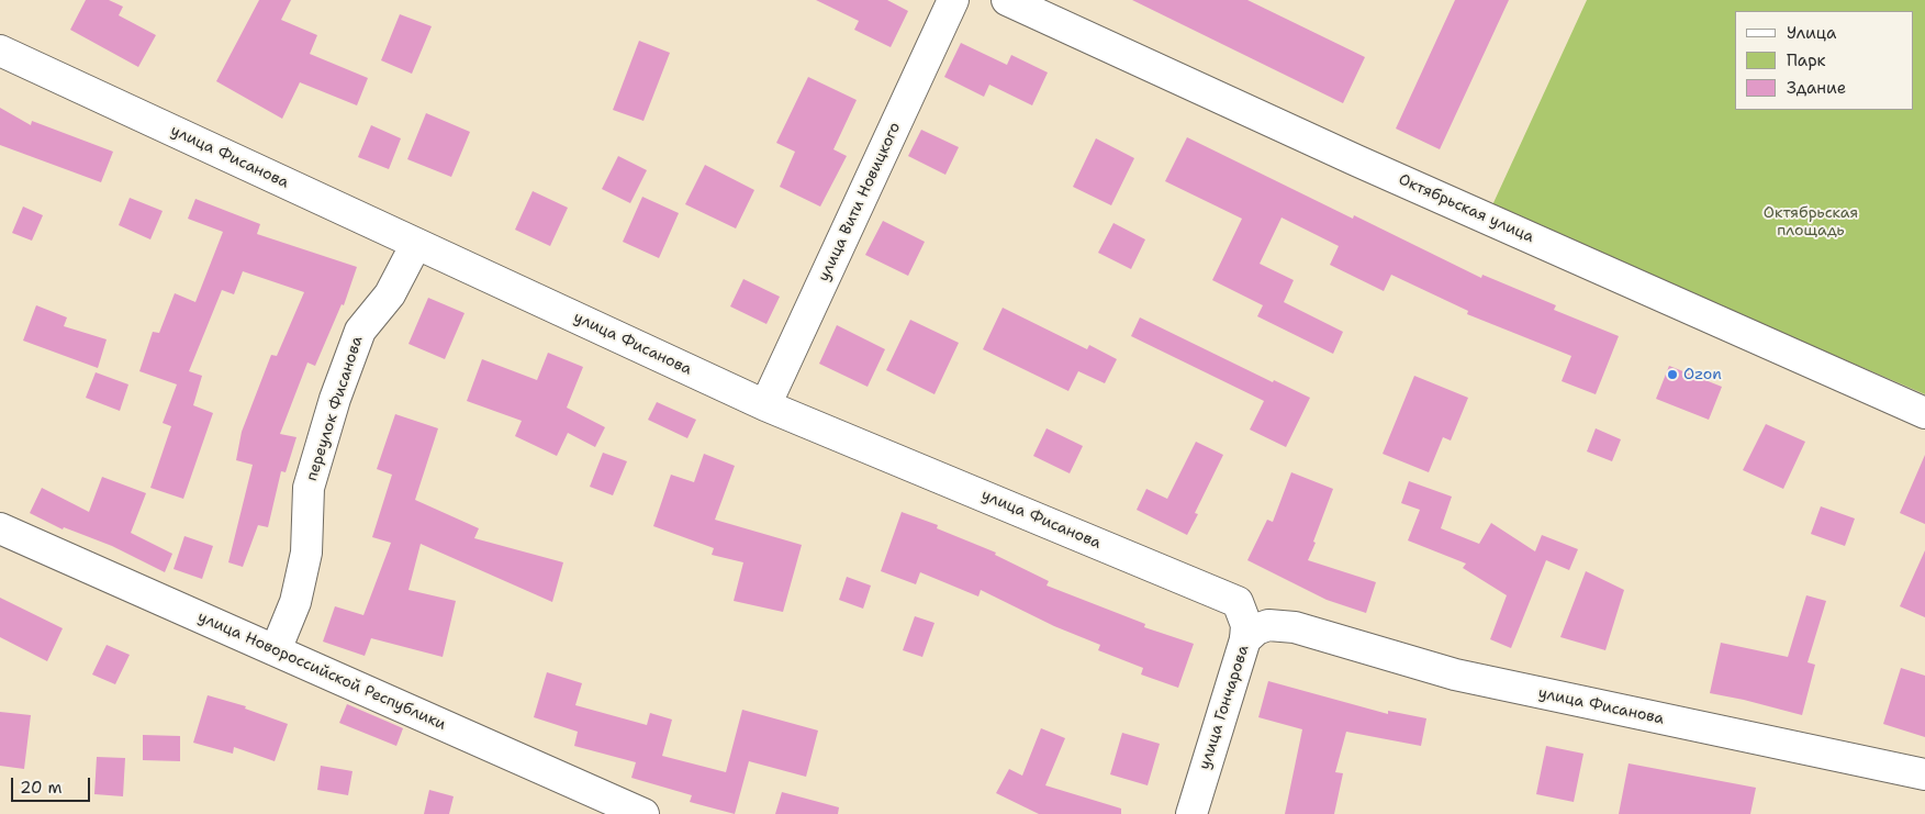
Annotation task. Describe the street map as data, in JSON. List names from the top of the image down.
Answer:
{
  "streets": {
    "street": [
      "улица Фисанова",
      "улица Вити Новицкого",
      "Октябрьская улица",
      "переулок Фисанова",
      "улица Новороссийской Республики",
      "улица Гончарова"
    ]
  },
  "crossings": [
    ["улица Фисанова", "улица Вити Новицкого"],
    ["улица Фисанова", "переулок Фисанова"],
    ["улица Фисанова", "улица Гончарова"],
    ["переулок Фисанова", "улица Новороссийской Республики"]
  ],
  "parks": ["Октябрьская площадь"],
  "places": ["Ozon"],
  "legend": ["Улица", "Парк", "Здание"],
  "scale_bar": "20 m"
}
